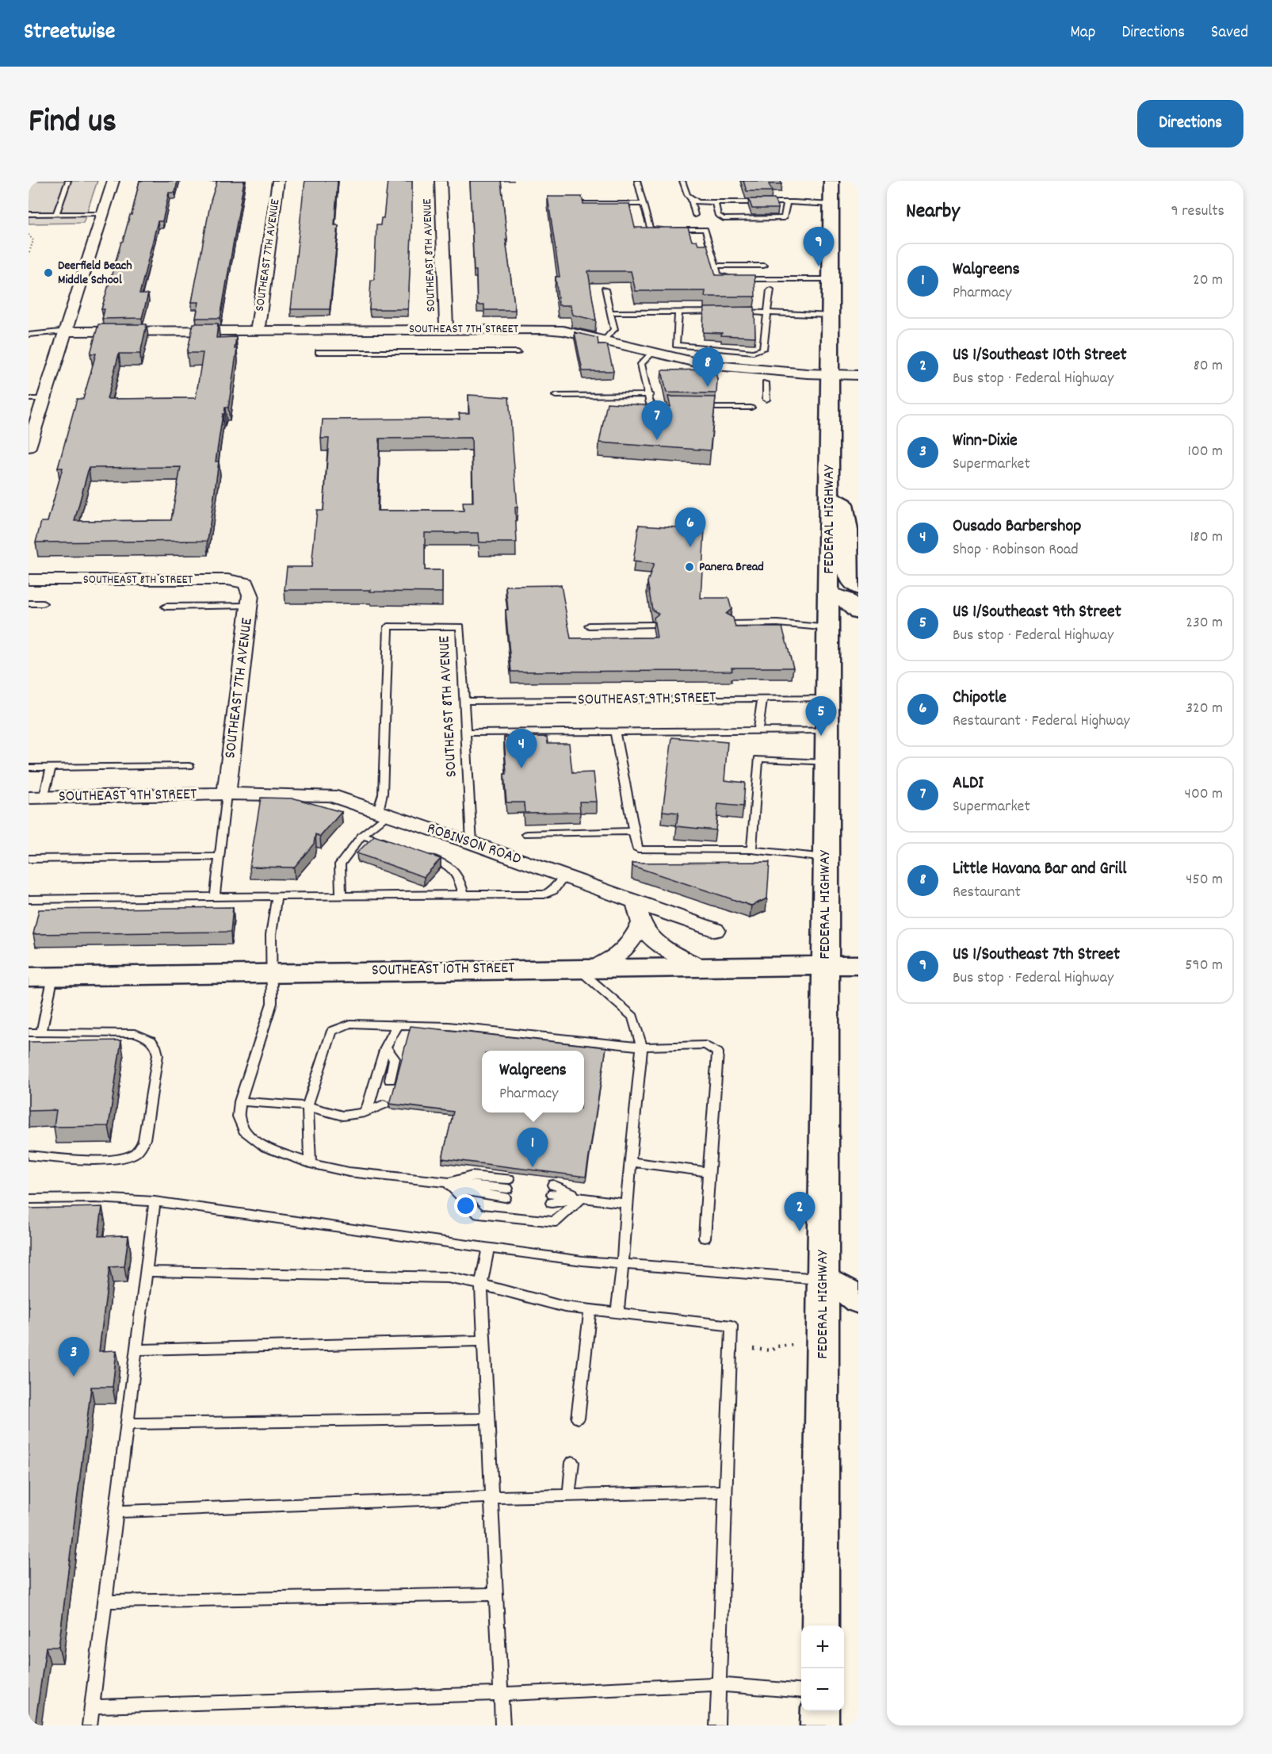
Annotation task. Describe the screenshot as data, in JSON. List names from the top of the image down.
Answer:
{
  "streets": {
    "main road": ["FEDERAL HIGHWAY", "SOUTHEAST 10TH STREET"],
    "street": [
      "SOUTHEAST 7TH AVENUE",
      "SOUTHEAST 8TH AVENUE",
      "SOUTHEAST 7TH STREET",
      "SOUTHEAST 8TH STREET",
      "SOUTHEAST 9TH STREET",
      "ROBINSON ROAD"
    ]
  },
  "crossings": [
    ["SOUTHEAST 7TH AVENUE", "SOUTHEAST 7TH STREET"],
    ["SOUTHEAST 7TH AVENUE", "SOUTHEAST 8TH STREET"],
    ["SOUTHEAST 7TH AVENUE", "SOUTHEAST 9TH STREET"],
    ["SOUTHEAST 7TH AVENUE", "ROBINSON ROAD"],
    ["SOUTHEAST 8TH AVENUE", "SOUTHEAST 7TH STREET"],
    ["SOUTHEAST 8TH AVENUE", "SOUTHEAST 9TH STREET"],
    ["SOUTHEAST 8TH AVENUE", "ROBINSON ROAD"],
    ["SOUTHEAST 7TH STREET", "FEDERAL HIGHWAY"],
    ["FEDERAL HIGHWAY", "SOUTHEAST 9TH STREET"],
    ["FEDERAL HIGHWAY", "SOUTHEAST 10TH STREET"],
    ["SOUTHEAST 9TH STREET", "ROBINSON ROAD"]
  ],
  "places": ["Deerfield Beach Middle School", "Panera Bread"],
  "page": {
    "header": "Streetwise",
    "nav": ["Map", "Directions", "Saved"],
    "title": "Find us",
    "buttons": "Directions",
    "heading": ["Nearby", "9 results"],
    "pins": [
      "9",
      "8",
      "7",
      "6",
      "5",
      "4",
      "1",
      "2",
      "3"
    ],
    "list": [
      {
        "mark": "1",
        "name": "Walgreens",
        "note": "Pharmacy",
        "value": "20 m"
      },
      {
        "mark": "2",
        "name": "US 1/Southeast 10th Street",
        "note": "Bus stop · Federal Highway",
        "value": "80 m"
      },
      {
        "mark": "3",
        "name": "Winn-Dixie",
        "note": "Supermarket",
        "value": "100 m"
      },
      {
        "mark": "4",
        "name": "Ousado Barbershop",
        "note": "Shop · Robinson Road",
        "value": "180 m"
      },
      {
        "mark": "5",
        "name": "US 1/Southeast 9th Street",
        "note": "Bus stop · Federal Highway",
        "value": "230 m"
      },
      {
        "mark": "6",
        "name": "Chipotle",
        "note": "Restaurant · Federal Highway",
        "value": "320 m"
      },
      {
        "mark": "7",
        "name": "ALDI",
        "note": "Supermarket",
        "value": "400 m"
      },
      {
        "mark": "8",
        "name": "Little Havana Bar and Grill",
        "note": "Restaurant",
        "value": "450 m"
      },
      {
        "mark": "9",
        "name": "US 1/Southeast 7th Street",
        "note": "Bus stop · Federal Highway",
        "value": "590 m"
      }
    ],
    "popup": ["Walgreens", "Pharmacy"],
    "map_buttons": ["+", "−"]
  }
}
